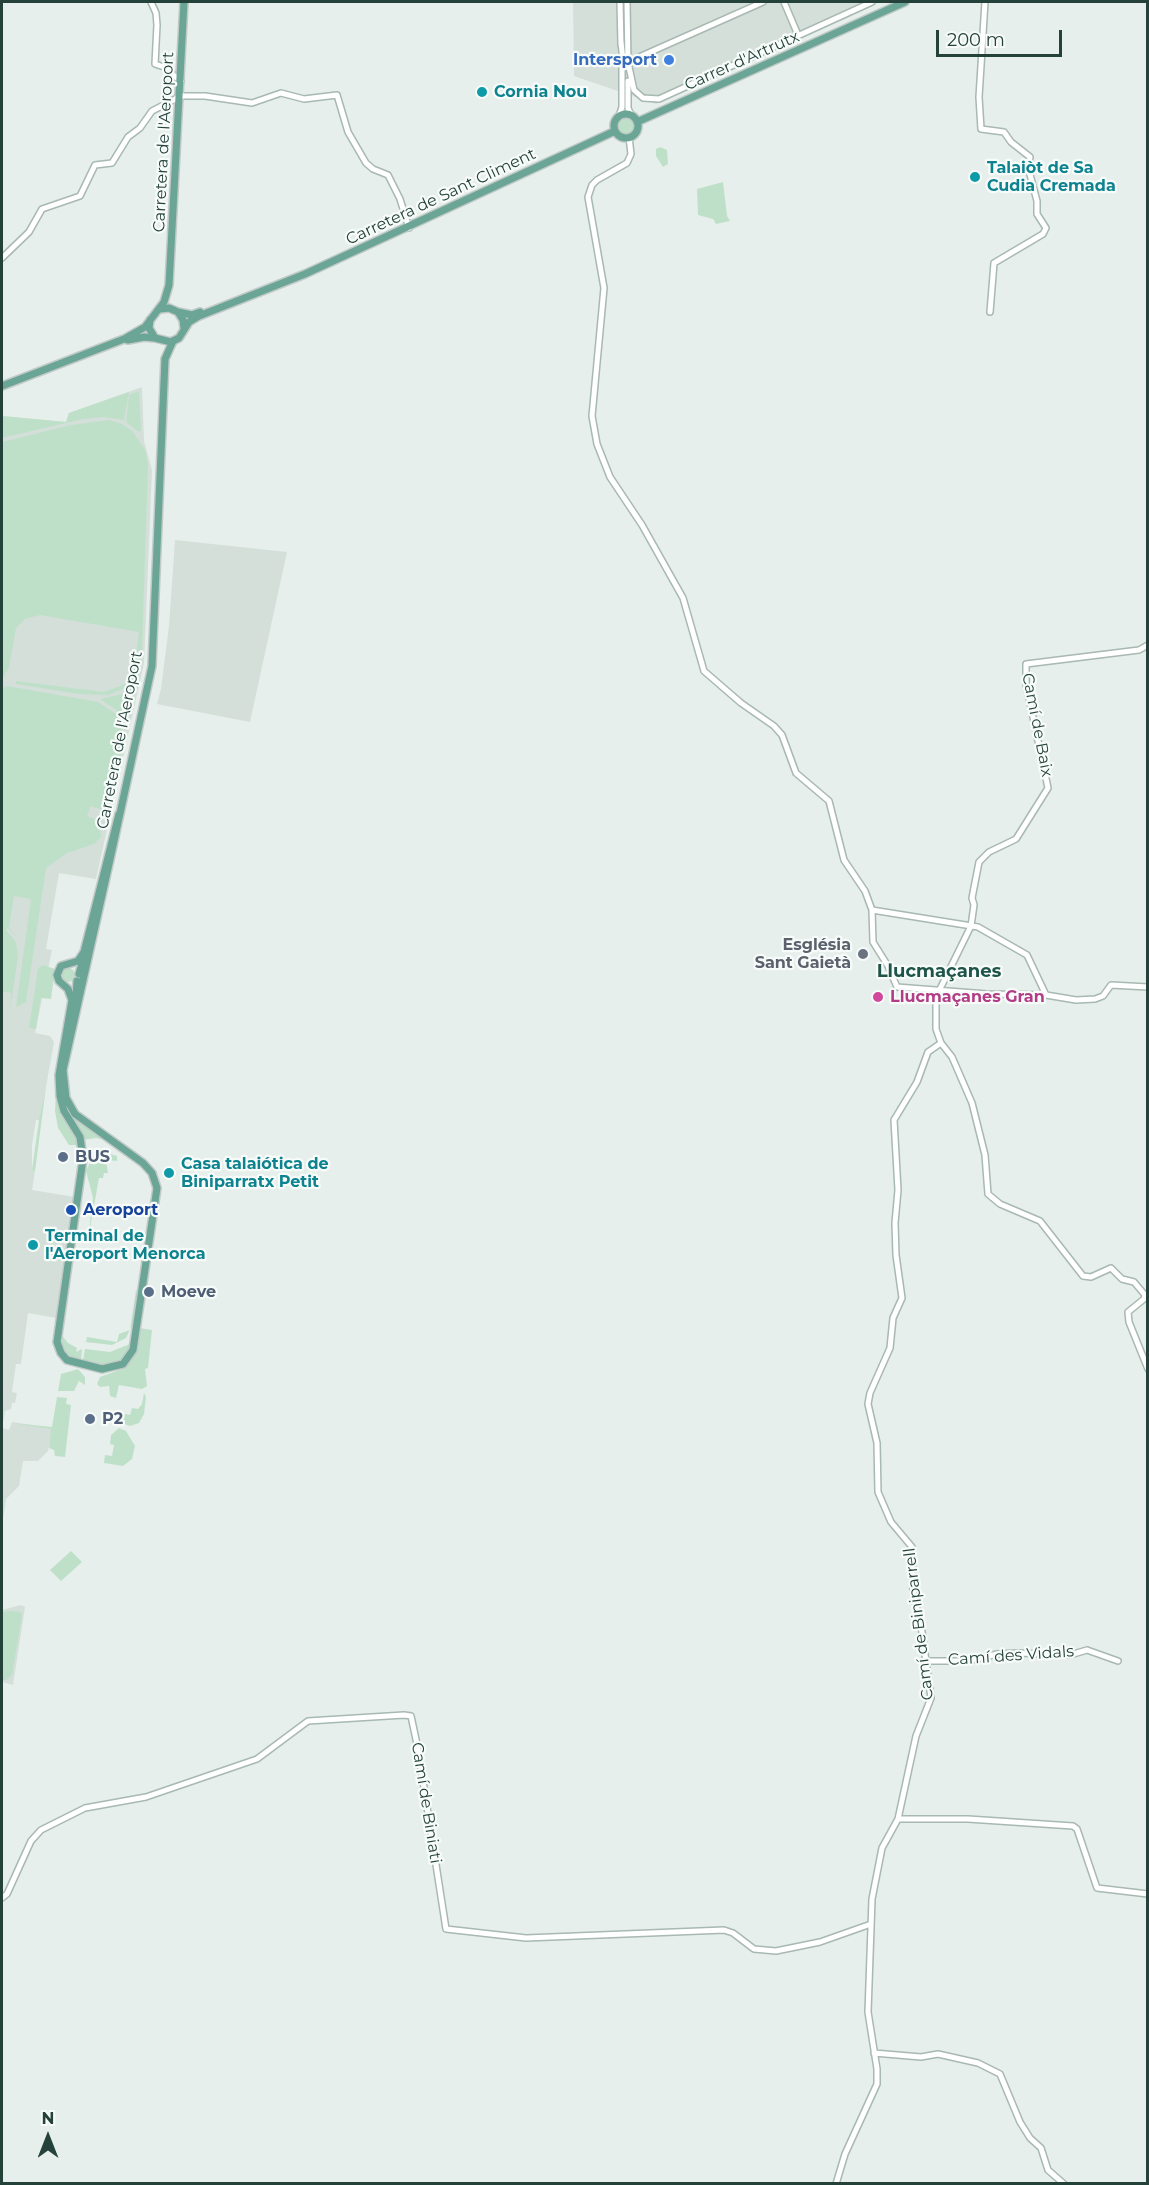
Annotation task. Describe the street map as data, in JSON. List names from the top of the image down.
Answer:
{
  "streets": {
    "main road": ["Carretera de l'Aeroport", "Carretera de Sant Climent"],
    "street": [
      "Carrer d'Artrutx",
      "Camí de Baix",
      "Camí de Biniparrell",
      "Camí des Vidals",
      "Camí de Biniati"
    ]
  },
  "crossings": [
    ["Camí de Biniparrell", "Camí des Vidals"],
    ["Camí de Biniparrell", "Camí de Biniati"]
  ],
  "districts": ["Llucmaçanes"],
  "places": [
    "Intersport",
    "Cornia Nou",
    "Talaiòt de Sa Cudia Cremada",
    "Església Sant Gaietà",
    "Llucmaçanes Gran",
    "BUS",
    "Casa talaiótica de Biniparratx Petit",
    "Aeroport",
    "Terminal de l'Aeroport Menorca",
    "Moeve",
    "P2"
  ],
  "scale_bar": "200 m",
  "north": "top"
}
